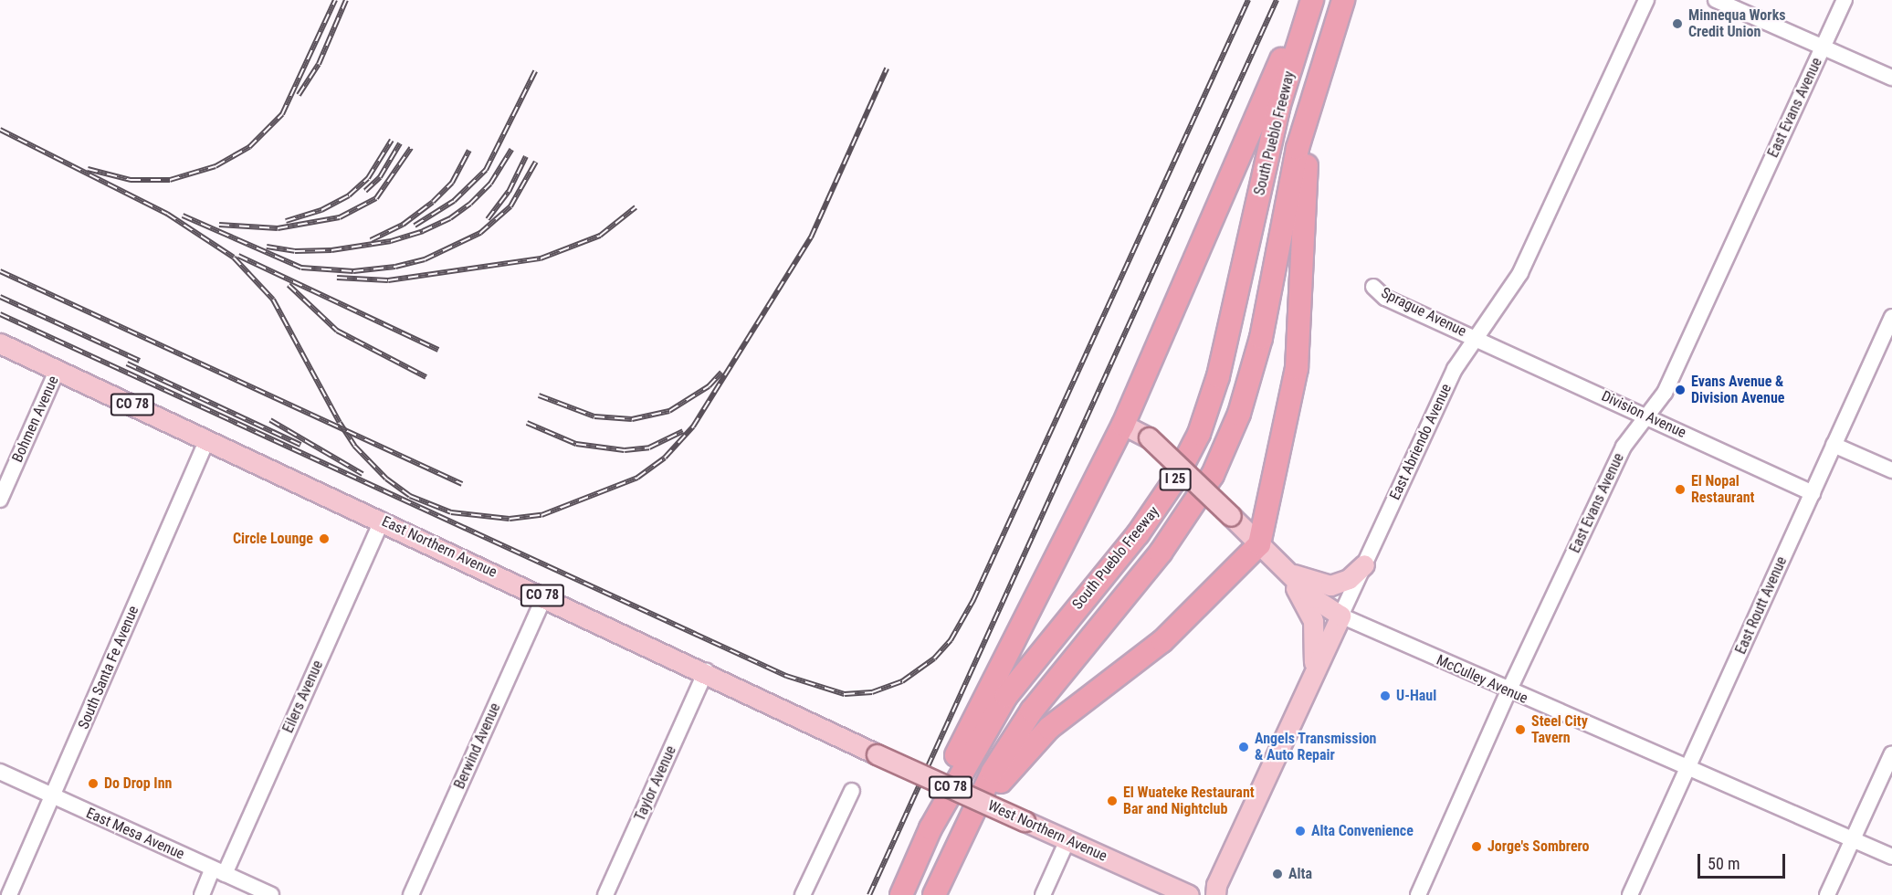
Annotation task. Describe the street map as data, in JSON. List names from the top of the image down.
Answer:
{
  "streets": {
    "highway": ["South Pueblo Freeway", "I 25"],
    "main road": [
      "CO 78",
      "East Abriendo Avenue",
      "East Northern Avenue",
      "McCulley Avenue",
      "West Northern Avenue"
    ],
    "street": [
      "East Evans Avenue",
      "Sprague Avenue",
      "Division Avenue",
      "Bohmen Avenue",
      "East Routt Avenue",
      "South Santa Fe Avenue",
      "Eilers Avenue",
      "Berwind Avenue",
      "Taylor Avenue",
      "East Mesa Avenue"
    ]
  },
  "crossings": [
    ["East Evans Avenue", "Division Avenue"],
    ["East Evans Avenue", "McCulley Avenue"],
    ["Sprague Avenue", "Division Avenue"],
    ["Sprague Avenue", "East Abriendo Avenue"],
    ["Division Avenue", "East Abriendo Avenue"],
    ["Division Avenue", "East Routt Avenue"],
    ["Bohmen Avenue", "East Northern Avenue"],
    ["East Abriendo Avenue", "McCulley Avenue"],
    ["East Northern Avenue", "South Santa Fe Avenue"],
    ["East Northern Avenue", "Eilers Avenue"],
    ["East Northern Avenue", "Berwind Avenue"],
    ["East Northern Avenue", "Taylor Avenue"],
    ["East Northern Avenue", "West Northern Avenue"],
    ["East Routt Avenue", "McCulley Avenue"],
    ["South Santa Fe Avenue", "East Mesa Avenue"],
    ["Eilers Avenue", "East Mesa Avenue"]
  ],
  "places": [
    "Minnequa Works Credit Union",
    "Evans Avenue & Division Avenue",
    "El Nopal Restaurant",
    "Circle Lounge",
    "U-Haul",
    "Steel City Tavern",
    "Angels Transmission & Auto Repair",
    "Do Drop Inn",
    "El Wuateke Restaurant Bar and Nightclub",
    "Alta Convenience",
    "Jorge's Sombrero",
    "Alta"
  ],
  "scale_bar": "50 m"
}
